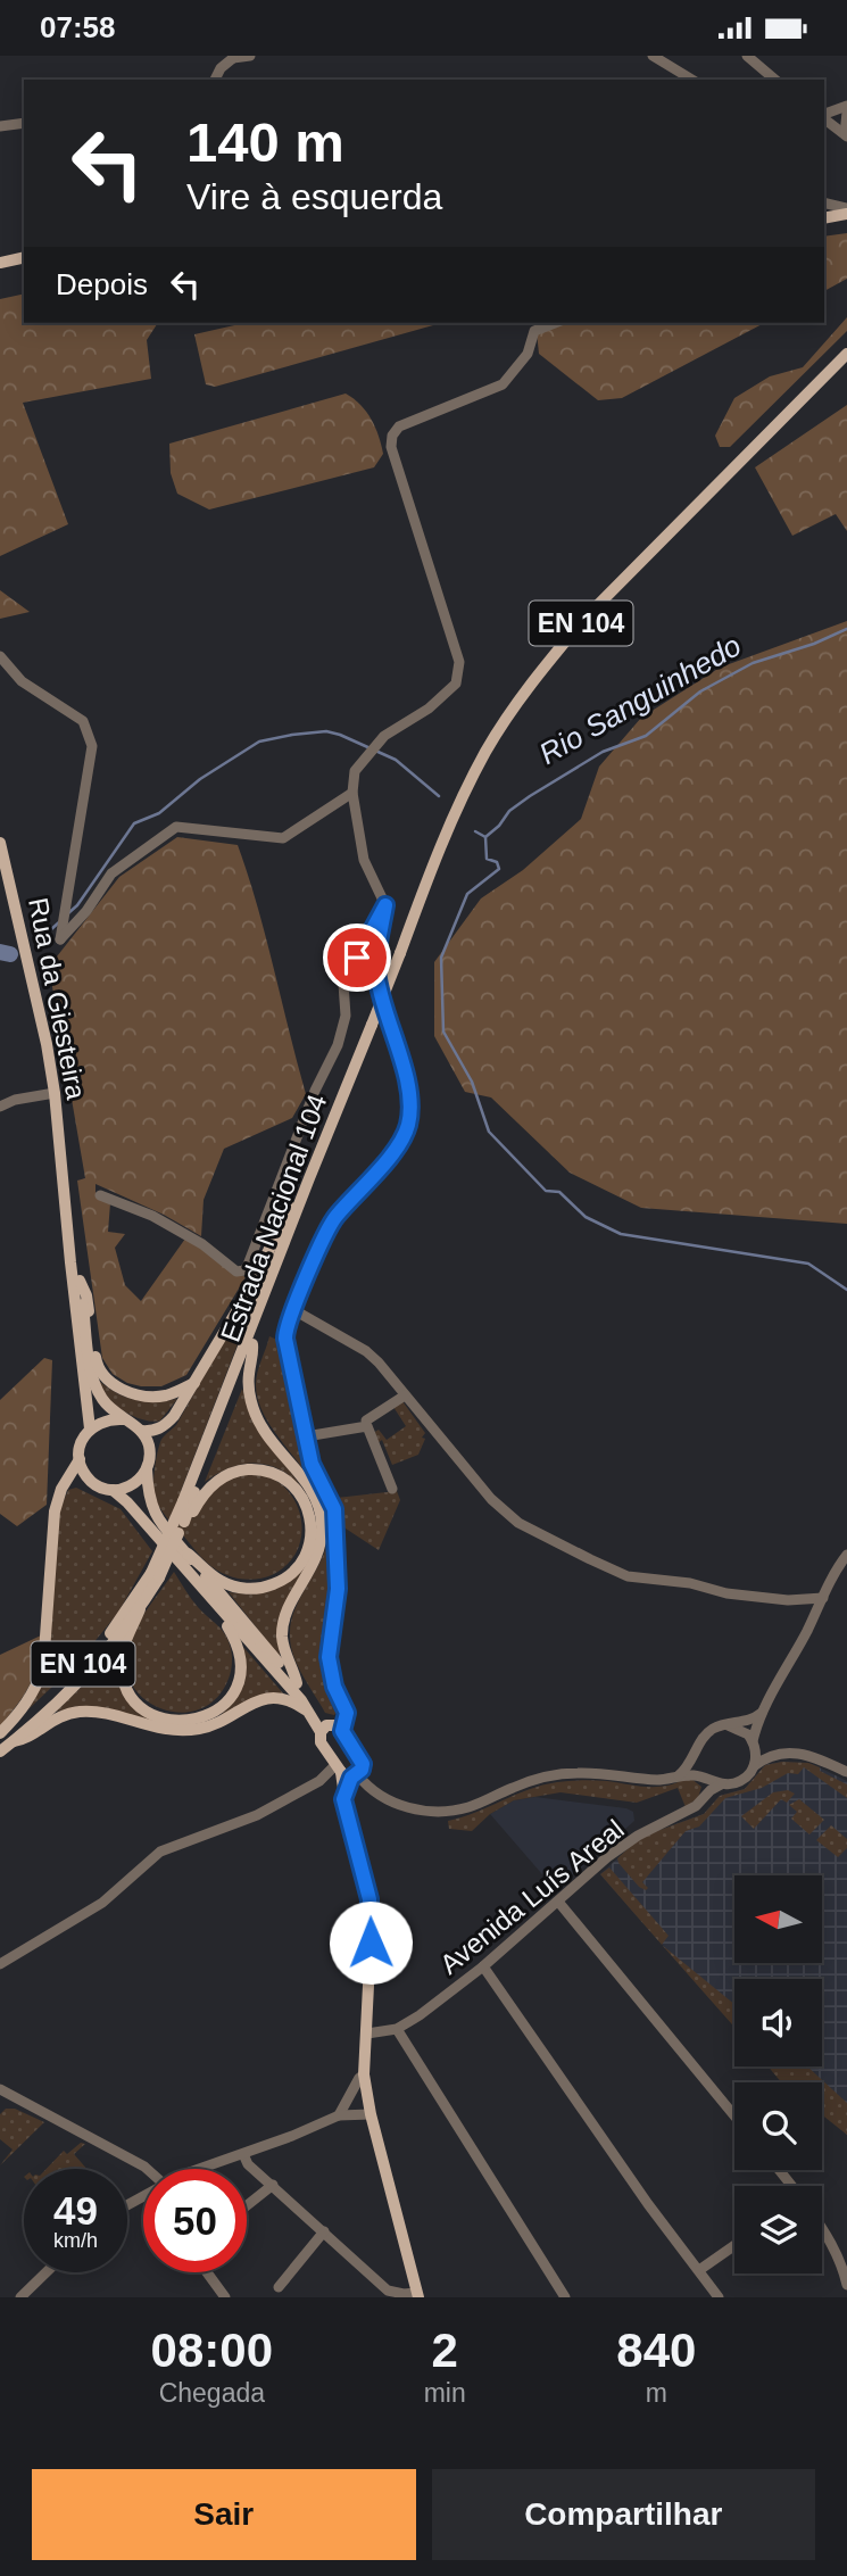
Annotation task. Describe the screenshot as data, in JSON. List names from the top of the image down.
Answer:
{
  "streets": {
    "main road": ["EN 104", "Rua da Giesteira", "Estrada Nacional 104"],
    "street": ["Avenida Luís Areal"]
  },
  "crossings": [
    ["EN 104", "Estrada Nacional 104"]
  ],
  "water": ["Rio Sanguinhedo"],
  "north": "left",
  "page": {
    "status": "07:58",
    "turn": ["140 m", "Vire à esquerda"],
    "then": "Depois",
    "speed": "49 km/h",
    "limit": "50",
    "eta": [
      "08:00",
      "Chegada",
      "2",
      "min",
      "840",
      "m"
    ],
    "buttons": ["Sair", "Compartilhar"]
  }
}
